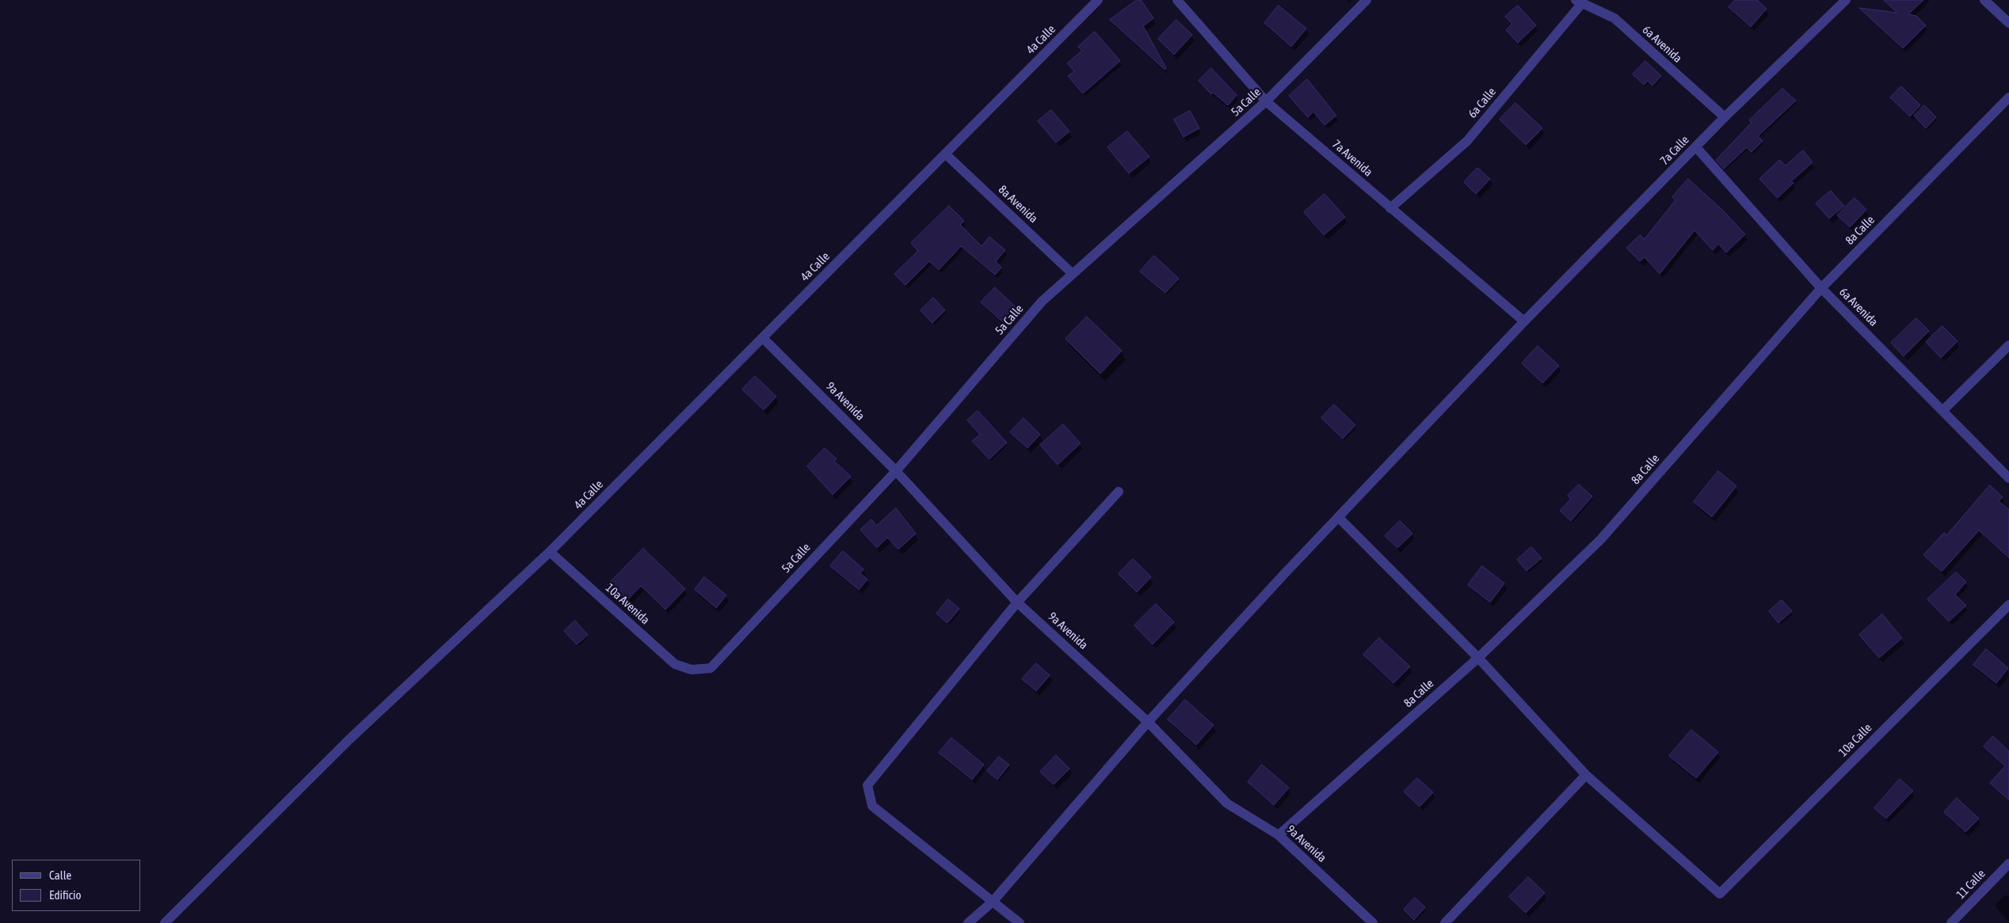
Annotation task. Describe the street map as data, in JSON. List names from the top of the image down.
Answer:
{
  "streets": {
    "street": [
      "4a Calle",
      "6a Avenida",
      "5a Calle",
      "6a Calle",
      "7a Calle",
      "7a Avenida",
      "8a Avenida",
      "8a Calle",
      "9a Avenida",
      "10a Avenida",
      "10a Calle",
      "11 Calle"
    ]
  },
  "crossings": [
    ["4a Calle", "8a Avenida"],
    ["4a Calle", "9a Avenida"],
    ["4a Calle", "10a Avenida"],
    ["6a Avenida", "6a Calle"],
    ["6a Avenida", "7a Calle"],
    ["6a Avenida", "8a Calle"],
    ["5a Calle", "7a Avenida"],
    ["5a Calle", "8a Avenida"],
    ["5a Calle", "9a Avenida"],
    ["5a Calle", "10a Avenida"],
    ["6a Calle", "7a Avenida"],
    ["7a Calle", "7a Avenida"],
    ["7a Calle", "9a Avenida"],
    ["8a Calle", "9a Avenida"]
  ],
  "legend": ["Calle", "Edificio"]
}
